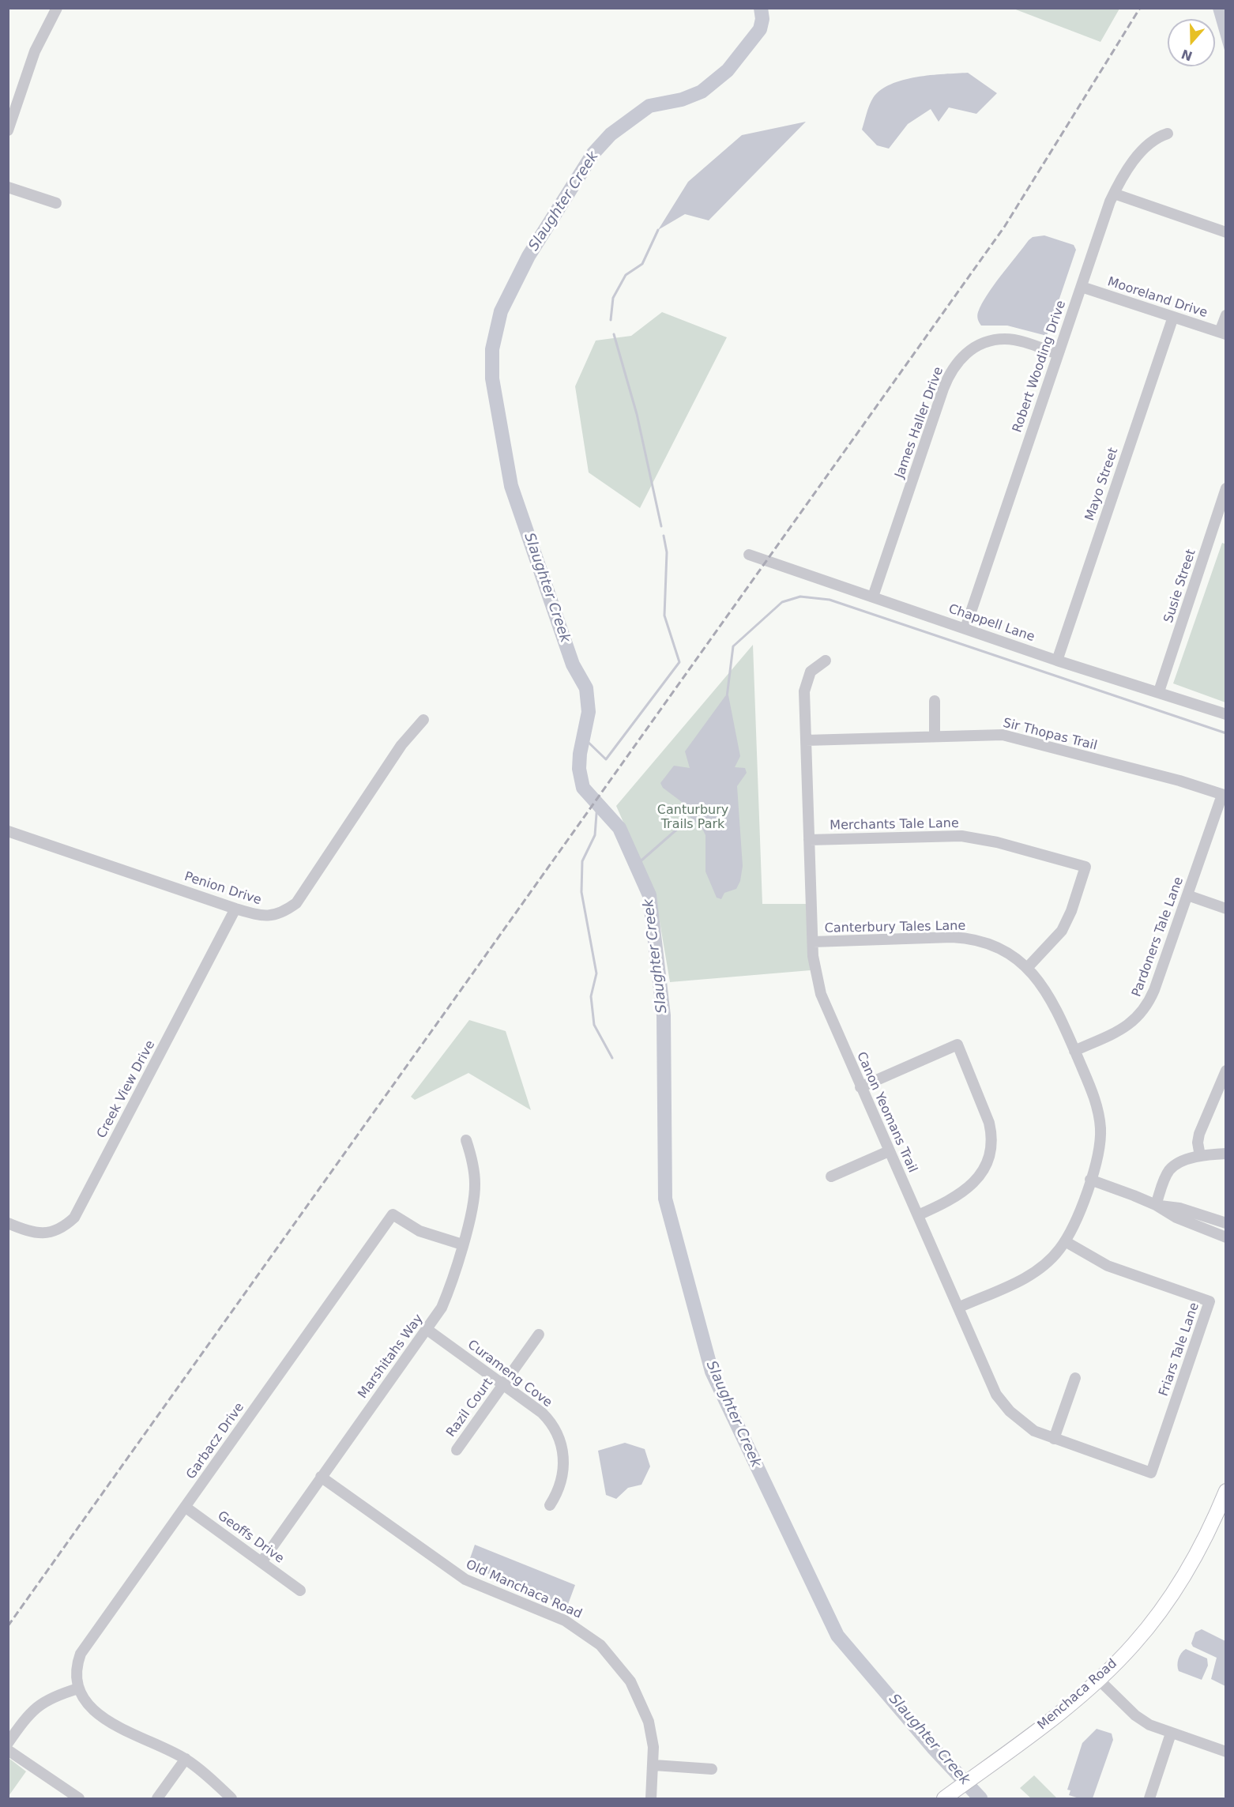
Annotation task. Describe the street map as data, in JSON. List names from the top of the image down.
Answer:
{
  "streets": {
    "main road": ["Menchaca Road"],
    "street": [
      "Mooreland Drive",
      "Robert Wooding Drive",
      "James Haller Drive",
      "Mayo Street",
      "Susie Street",
      "Chappell Lane",
      "Sir Thopas Trail",
      "Merchants Tale Lane",
      "Penion Drive",
      "Canterbury Tales Lane",
      "Pardoners Tale Lane",
      "Creek View Drive",
      "Canon Yeomans Trail",
      "Friars Tale Lane",
      "Marshitahs Way",
      "Curameng Cove",
      "Razil Court",
      "Garbacz Drive",
      "Geoffs Drive",
      "Old Manchaca Road"
    ]
  },
  "crossings": [
    ["Mooreland Drive", "Robert Wooding Drive"],
    ["Mooreland Drive", "Mayo Street"],
    ["Robert Wooding Drive", "James Haller Drive"],
    ["Robert Wooding Drive", "Chappell Lane"],
    ["James Haller Drive", "Chappell Lane"],
    ["Mayo Street", "Chappell Lane"],
    ["Susie Street", "Chappell Lane"],
    ["Sir Thopas Trail", "Pardoners Tale Lane"],
    ["Sir Thopas Trail", "Canon Yeomans Trail"],
    ["Merchants Tale Lane", "Canterbury Tales Lane"],
    ["Merchants Tale Lane", "Canon Yeomans Trail"],
    ["Penion Drive", "Creek View Drive"],
    ["Canterbury Tales Lane", "Pardoners Tale Lane"],
    ["Canterbury Tales Lane", "Canon Yeomans Trail"],
    ["Canterbury Tales Lane", "Friars Tale Lane"],
    ["Canon Yeomans Trail", "Friars Tale Lane"],
    ["Marshitahs Way", "Curameng Cove"],
    ["Marshitahs Way", "Garbacz Drive"],
    ["Marshitahs Way", "Geoffs Drive"],
    ["Marshitahs Way", "Old Manchaca Road"],
    ["Curameng Cove", "Razil Court"],
    ["Garbacz Drive", "Geoffs Drive"]
  ],
  "water": ["Slaughter Creek"],
  "parks": ["Canturbury Trails Park"],
  "north": "bottom"
}
